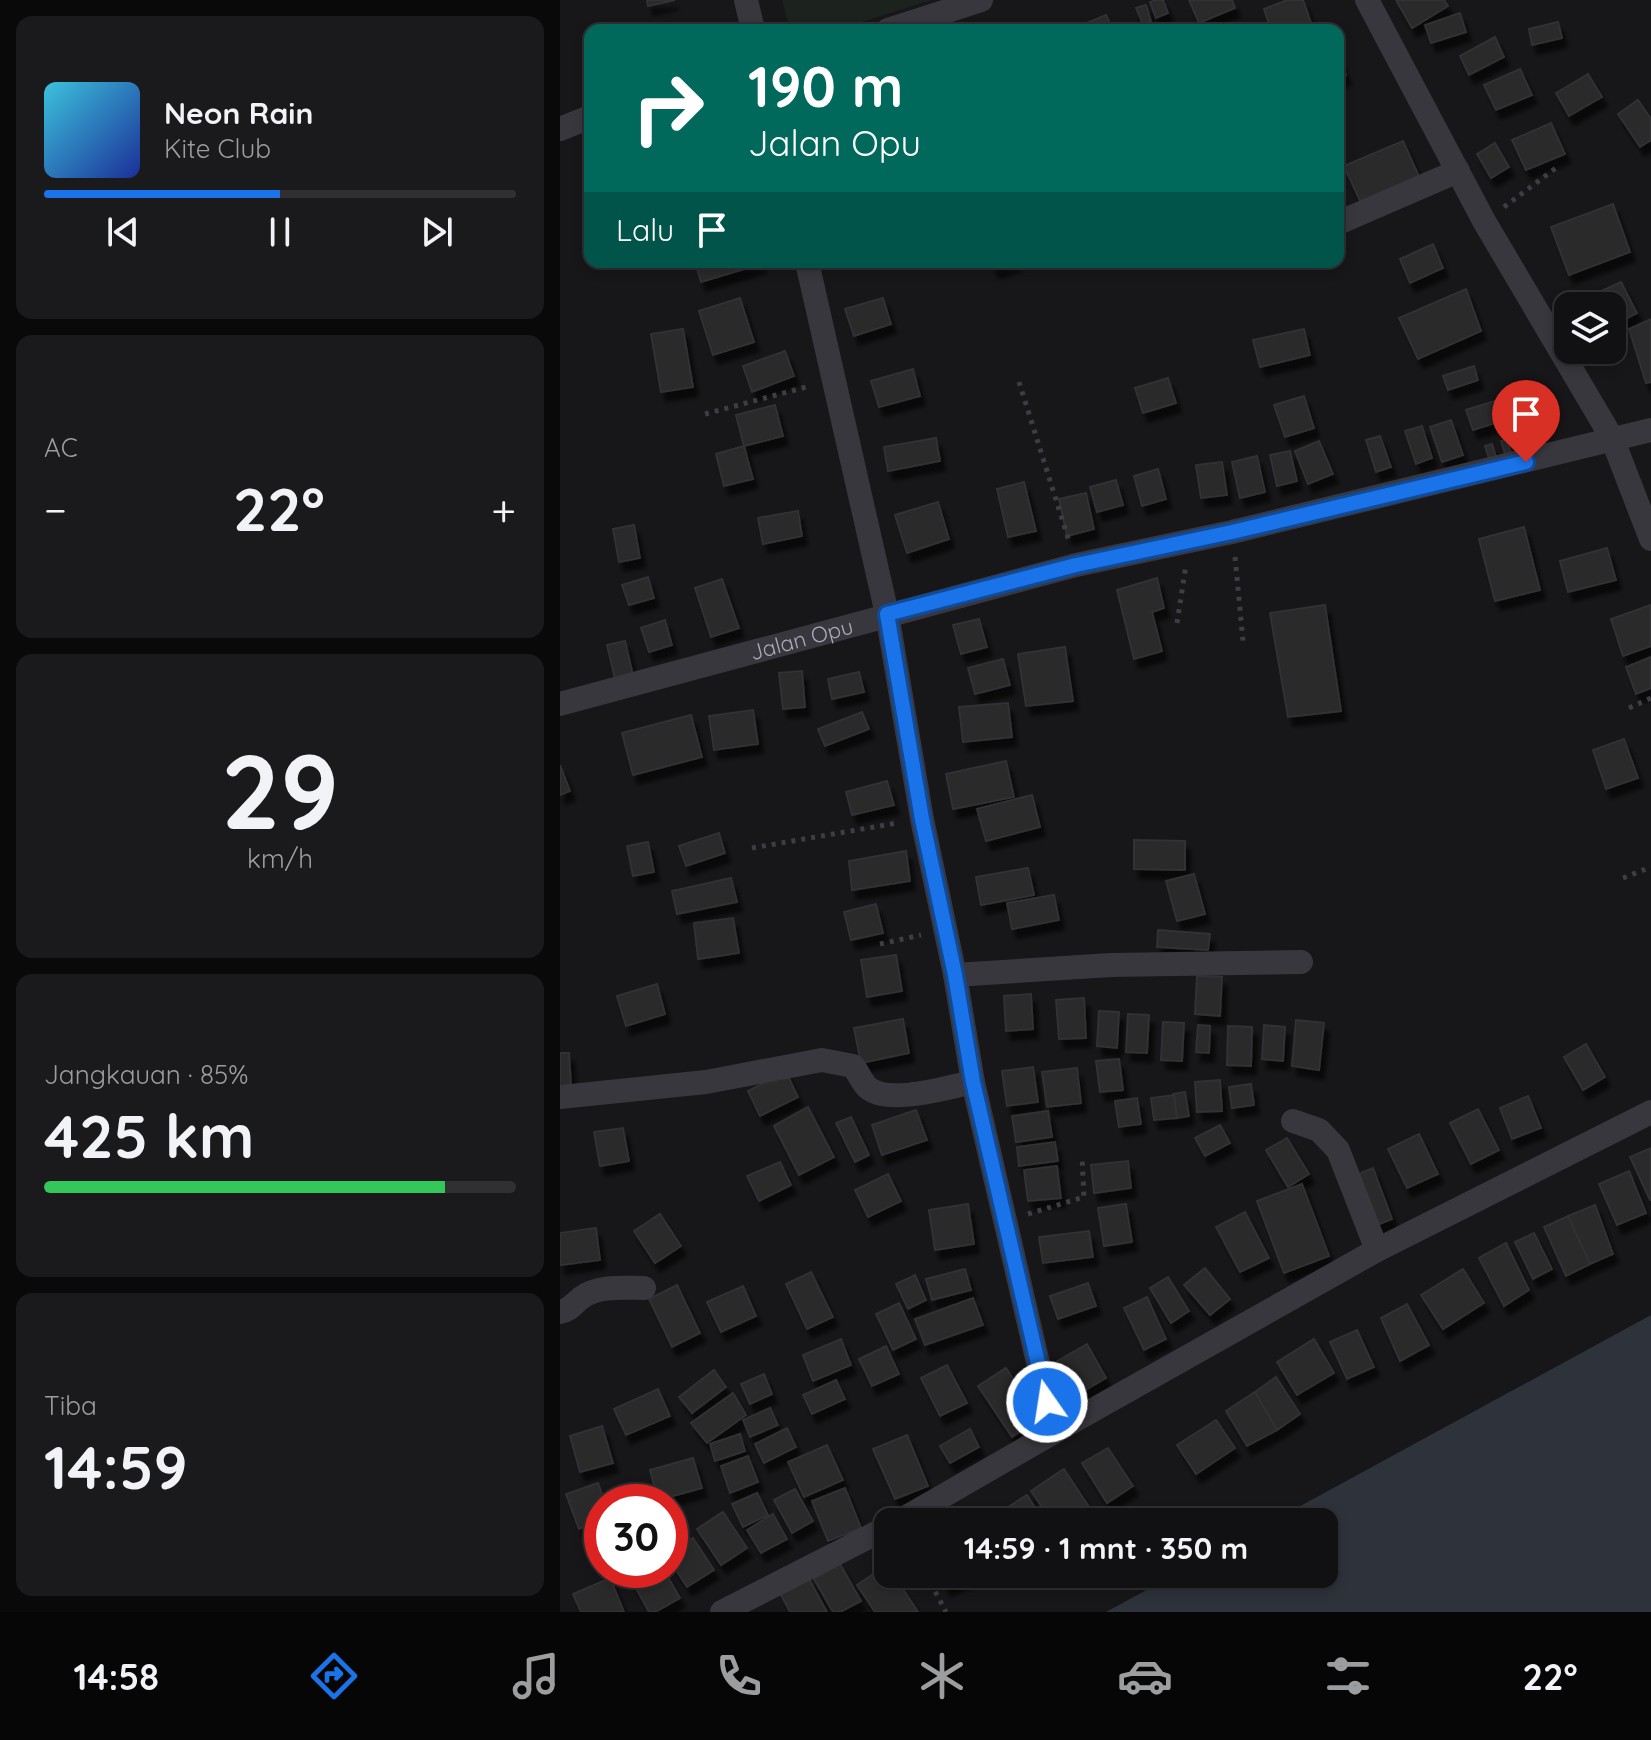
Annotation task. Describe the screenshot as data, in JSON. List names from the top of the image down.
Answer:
{
  "streets": {
    "street": ["Jalan Opu"]
  },
  "page": {
    "turn": ["190 m", "Jalan Opu"],
    "song": ["Neon Rain", "Kite Club"],
    "then": "Lalu",
    "tile": [
      "AC",
      ["29", "km/h"],
      ["Jangkauan · 85%", "425 km"],
      ["Tiba", "14:59"]
    ],
    "heat": ["−", "22°", "+"],
    "limit": "30",
    "trip": "14:59 · 1 mnt · 350 m",
    "tabs": ["14:58", "22°"]
  }
}
